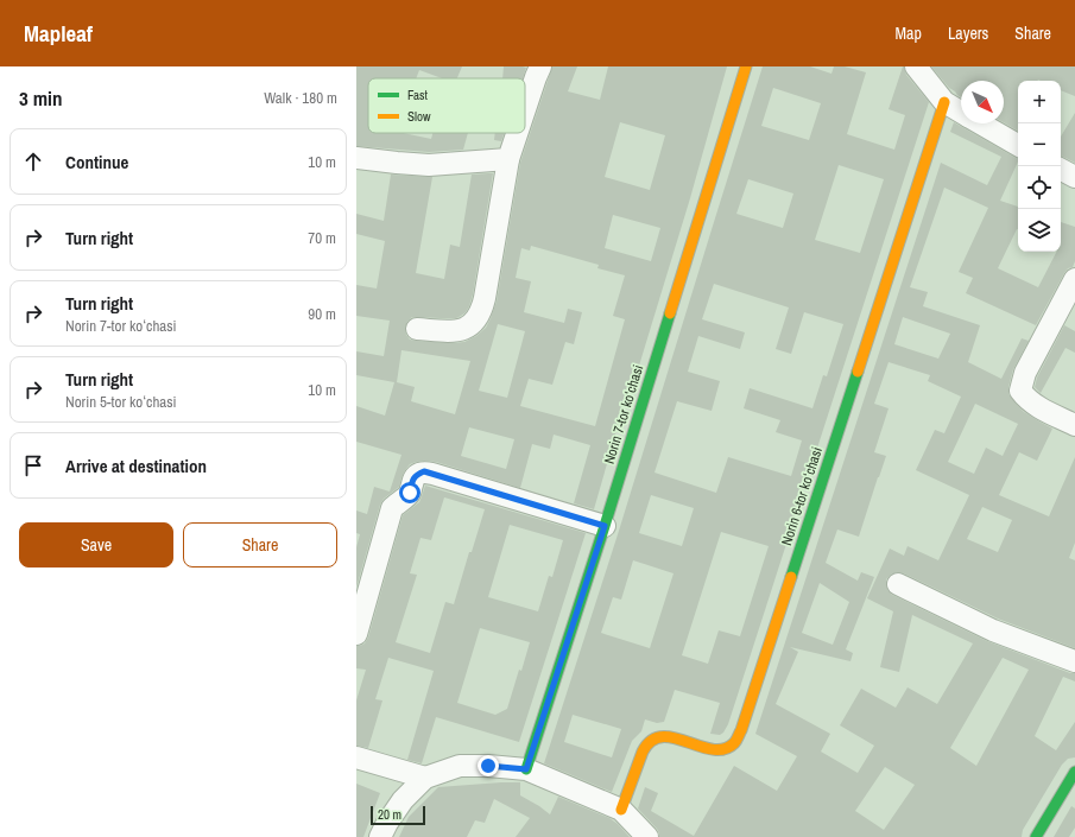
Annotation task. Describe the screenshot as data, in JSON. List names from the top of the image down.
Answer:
{
  "streets": {
    "street": ["Norin 7-tor koʻchasi", "Norin 6-tor koʻchasi"]
  },
  "legend": ["Fast", "Slow"],
  "scale_bar": "20 m",
  "north": "bottom right",
  "page": {
    "header": "Mapleaf",
    "nav": ["Map", "Layers", "Share"],
    "heading": ["3 min", "Walk · 180 m"],
    "map_buttons": ["+", "−"],
    "list": [
      ["Continue", "10 m"],
      ["Turn right", "70 m"],
      ["Turn right", "Norin 7-tor koʻchasi", "90 m"],
      ["Turn right", "Norin 5-tor koʻchasi", "10 m"],
      "Arrive at destination"
    ],
    "buttons": ["Save", "Share"],
    "scale": "20 m"
  }
}
